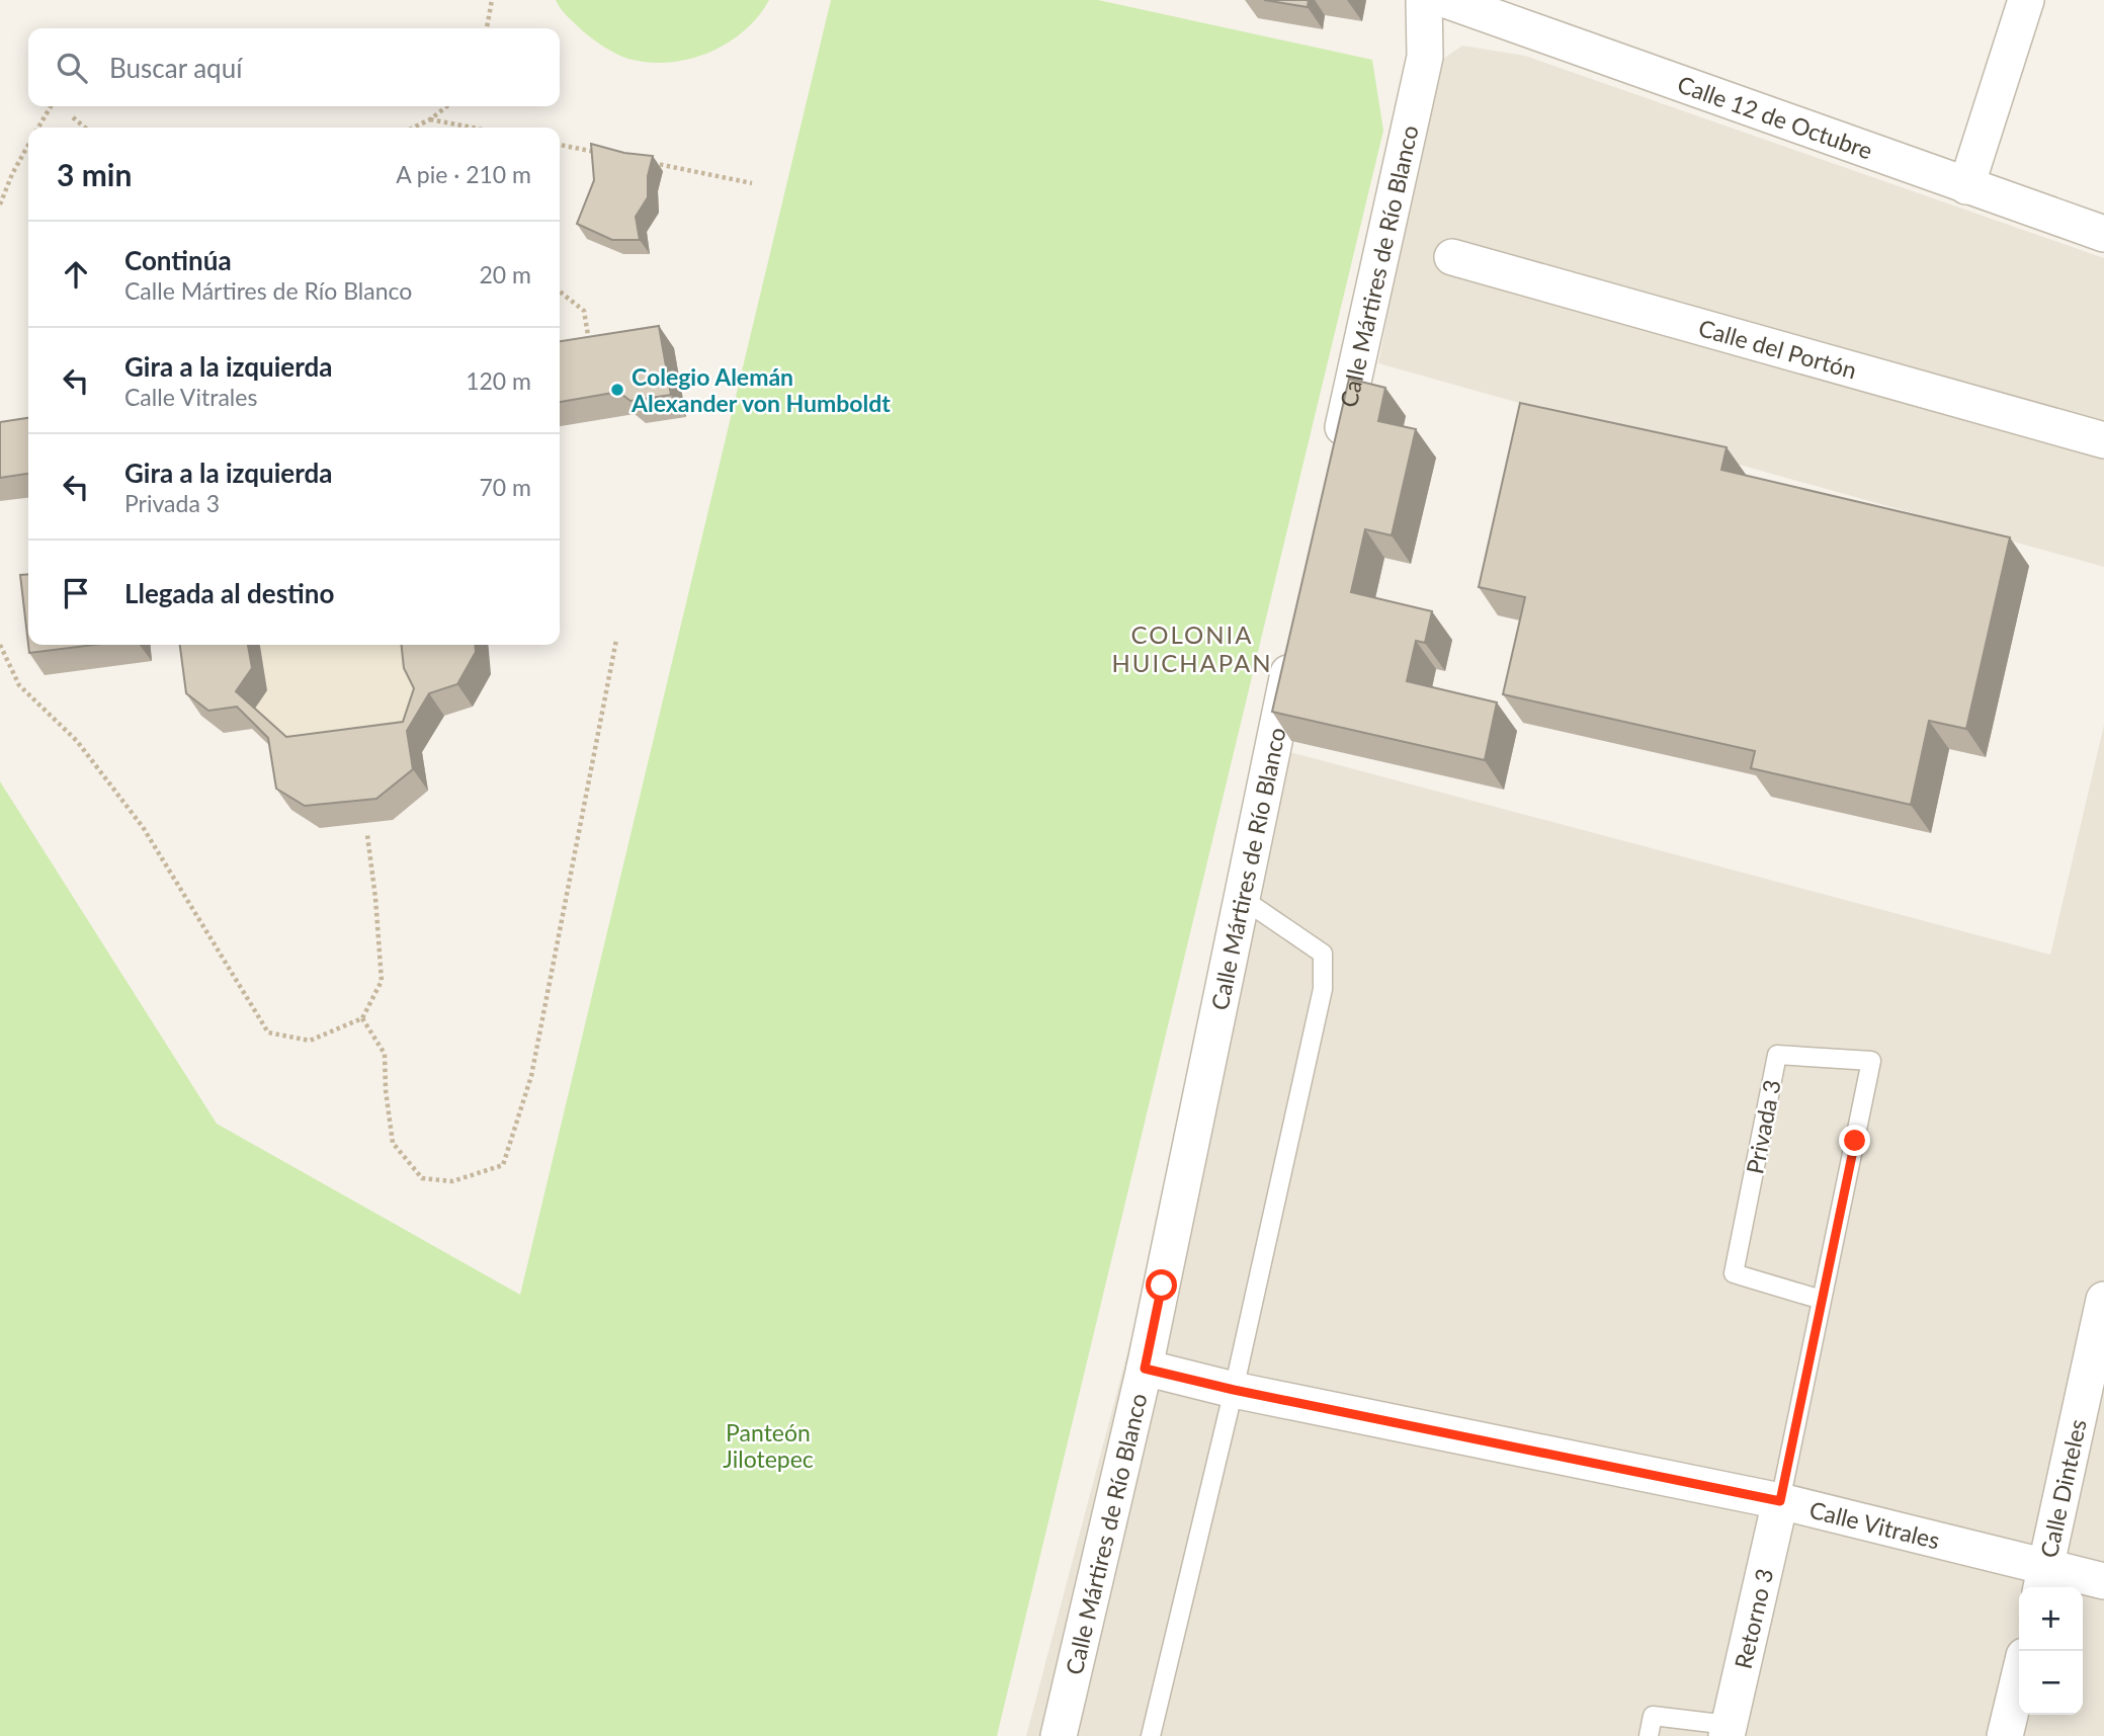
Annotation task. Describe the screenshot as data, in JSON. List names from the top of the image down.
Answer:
{
  "streets": {
    "street": [
      "Calle 12 de Octubre",
      "Calle Mártires de Río Blanco",
      "Calle del Portón",
      "Calle Dinteles",
      "Calle Vitrales",
      "Retorno 3"
    ],
    "lane": ["Privada 3"]
  },
  "crossings": [
    ["Calle Mártires de Río Blanco", "Calle Vitrales"],
    ["Privada 3", "Calle Vitrales"],
    ["Privada 3", "Retorno 3"],
    ["Calle Dinteles", "Calle Vitrales"],
    ["Calle Vitrales", "Retorno 3"]
  ],
  "districts": ["COLONIA HUICHAPAN"],
  "parks": ["Panteón Jilotepec"],
  "places": ["Colegio Alemán Alexander von Humboldt"],
  "page": {
    "search": "Buscar aquí",
    "heading": ["3 min", "A pie · 210 m"],
    "list": [
      ["Continúa", "Calle Mártires de Río Blanco", "20 m"],
      ["Gira a la izquierda", "Calle Vitrales", "120 m"],
      ["Gira a la izquierda", "Privada 3", "70 m"],
      "Llegada al destino"
    ],
    "map_buttons": ["+", "−"]
  }
}
